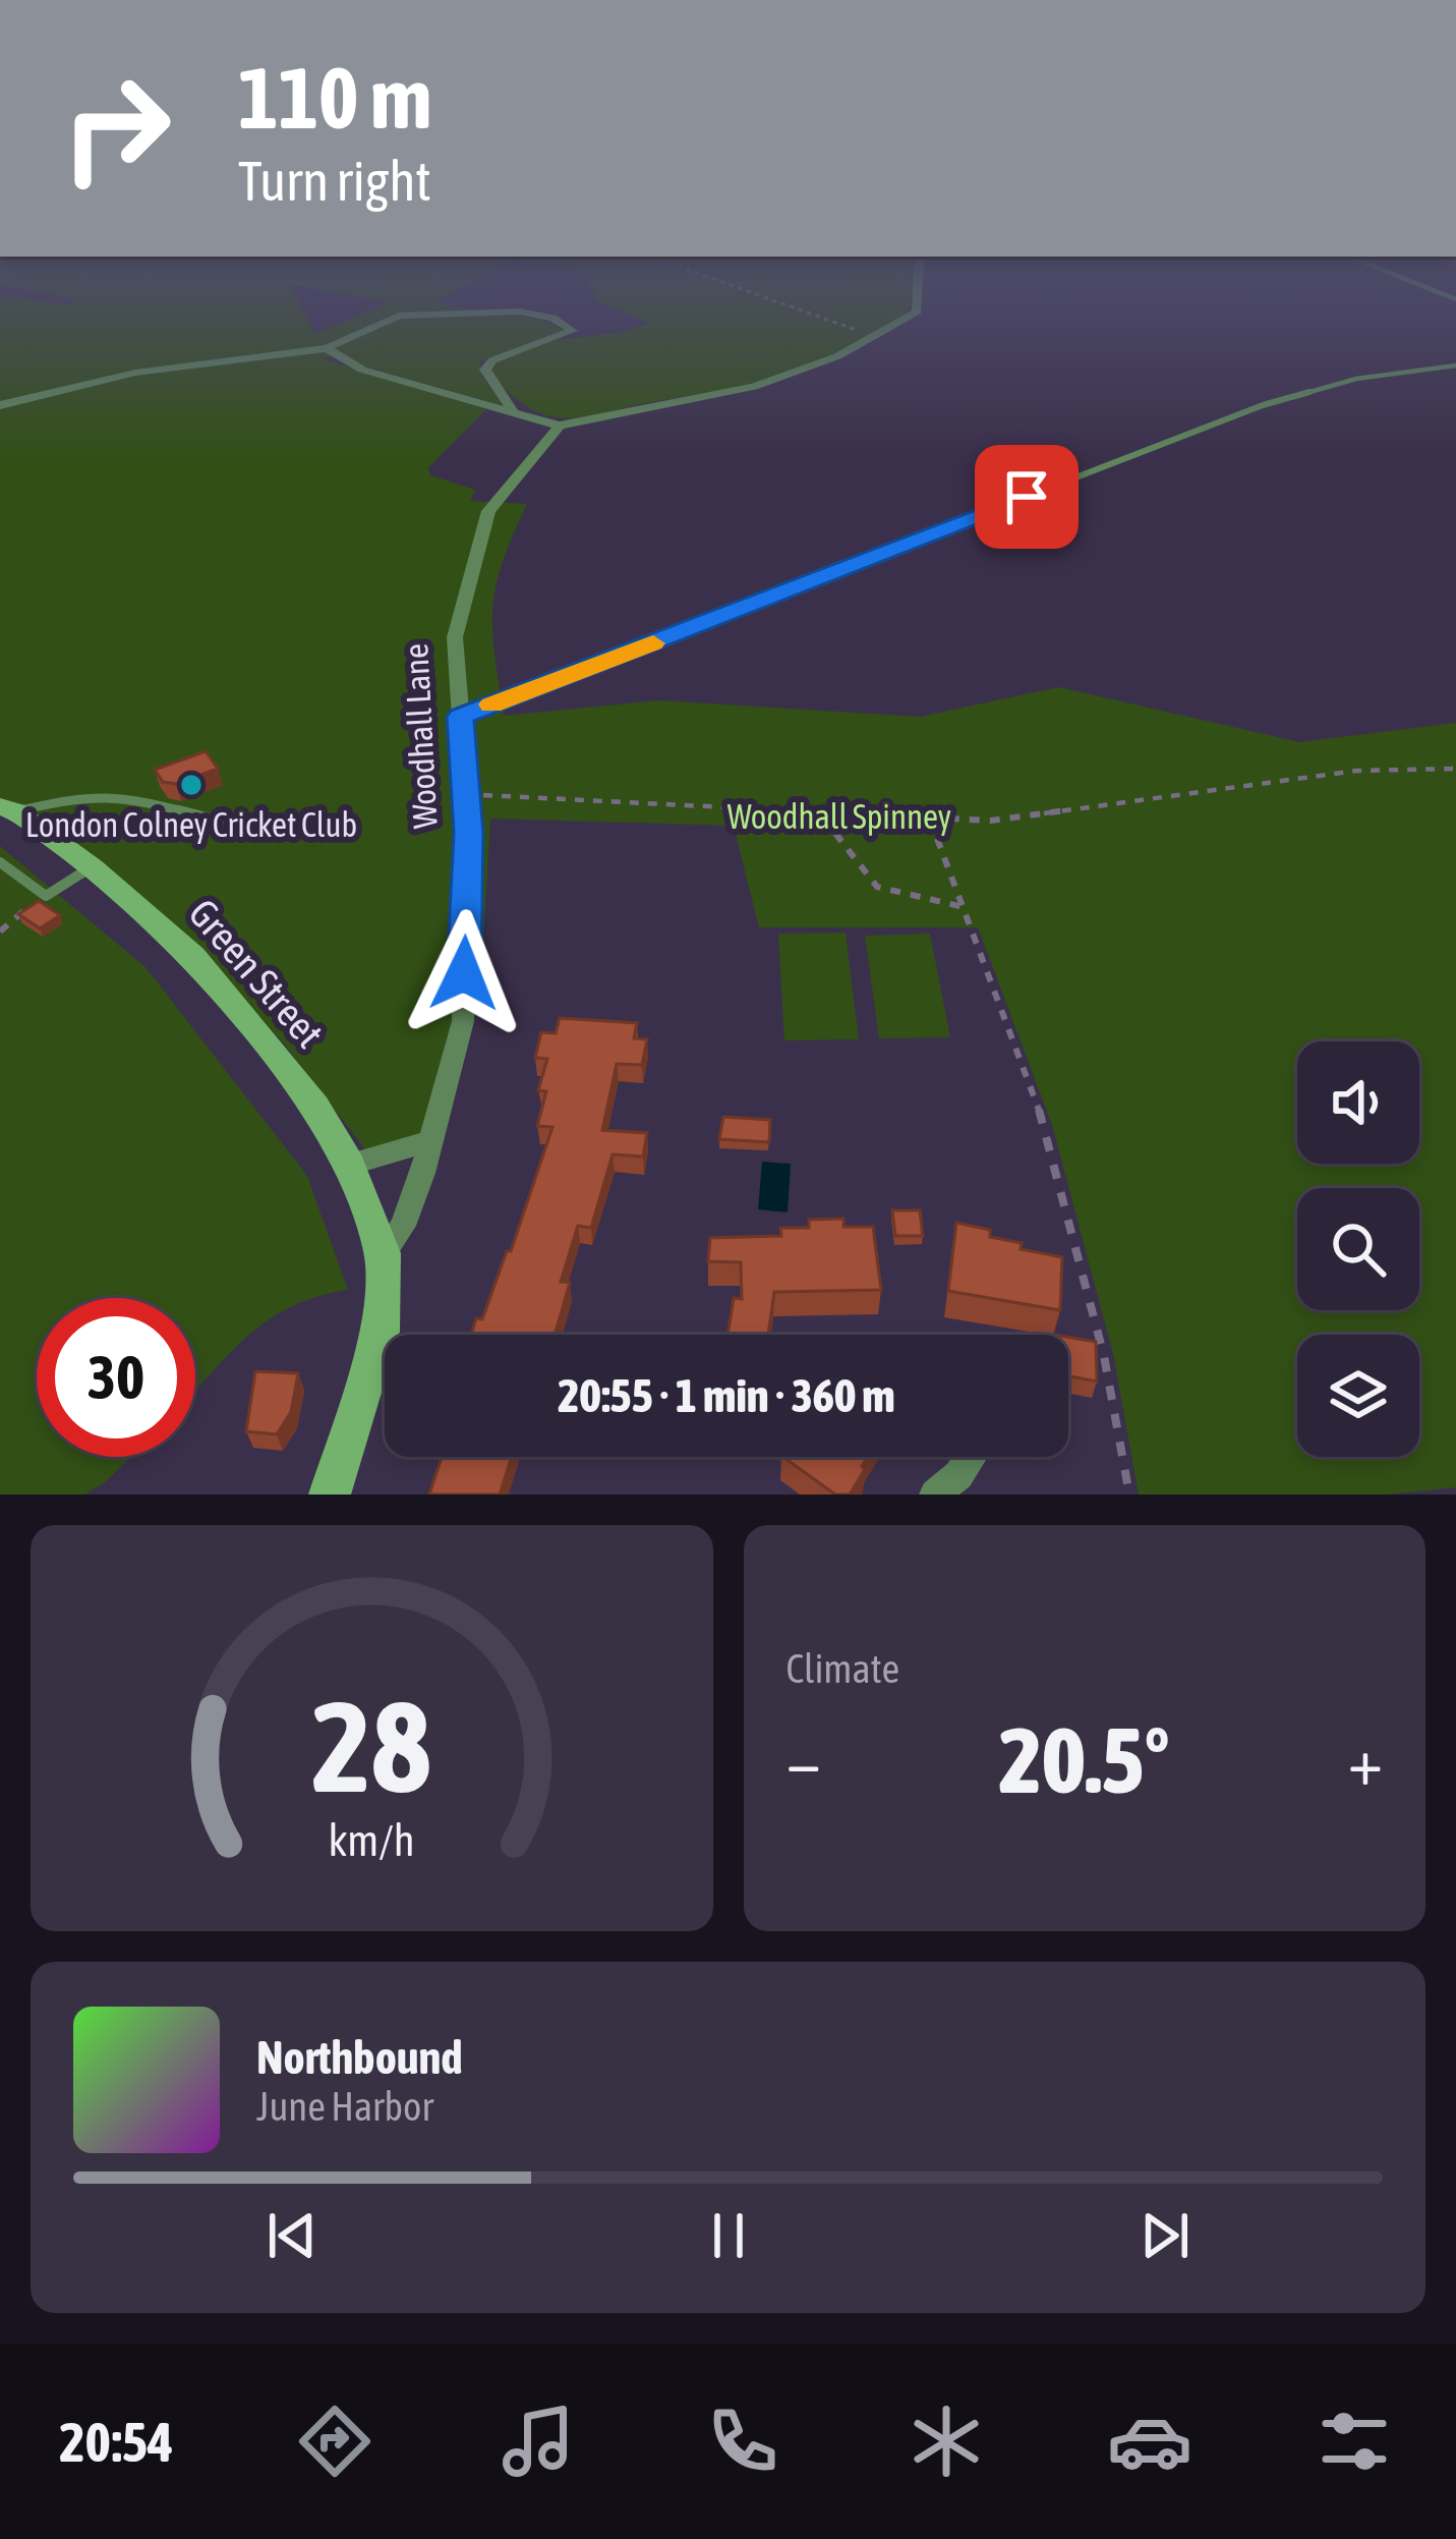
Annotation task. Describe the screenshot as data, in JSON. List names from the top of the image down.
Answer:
{
  "streets": {
    "main road": ["Woodhall Lane", "Green Street"]
  },
  "crossings": [
    ["Woodhall Lane", "Green Street"]
  ],
  "parks": ["Woodhall Spinney"],
  "places": ["London Colney Cricket Club"],
  "page": {
    "turn": ["110 m", "Turn right"],
    "limit": "30",
    "trip": "20:55 · 1 min · 360 m",
    "tile": "Climate",
    "heat": ["−", "20.5°", "+"],
    "song": ["Northbound", "June Harbor"],
    "tabs": "20:54",
    "gauge": ["28", "km/h"]
  }
}
